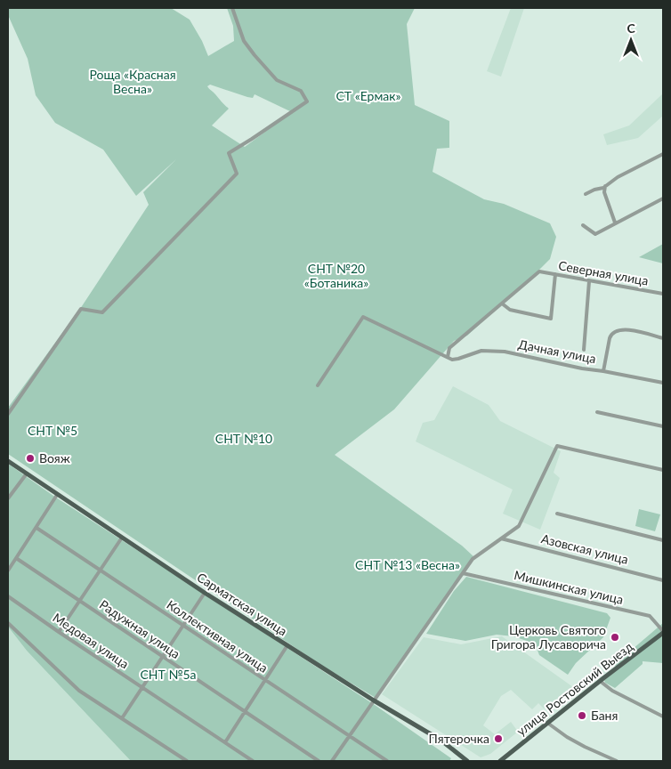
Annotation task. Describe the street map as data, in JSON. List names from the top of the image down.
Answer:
{
  "streets": {
    "main road": ["Сарматская улица", "улица Ростовский Выезд"],
    "street": [
      "Северная улица",
      "Дачная улица",
      "Азовская улица",
      "Мишкинская улица",
      "Радужная улица",
      "Коллективная улица",
      "Медовая улица"
    ]
  },
  "crossings": [
    ["Мишкинская улица", "улица Ростовский Выезд"]
  ],
  "parks": [
    "Роща «Красная Весна»",
    "СТ «Ермак»",
    "СНТ №20 «Ботаника»",
    "СНТ №5",
    "СНТ №10",
    "СНТ №13 «Весна»",
    "СНТ №5а"
  ],
  "places": [
    "Вояж",
    "Церковь Святого Григора Лусаворича",
    "Баня",
    "Пятерочка"
  ],
  "north": "top"
}
